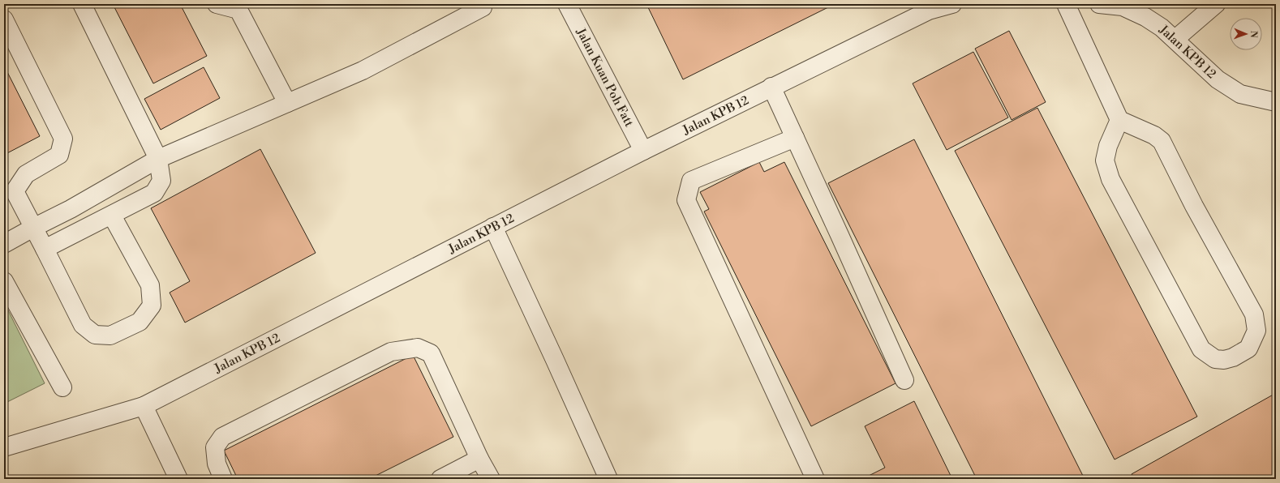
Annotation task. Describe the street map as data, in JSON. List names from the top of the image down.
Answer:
{
  "streets": {
    "street": ["Jalan KPB 12", "Jalan Kuan Poh Fatt"]
  },
  "crossings": [
    ["Jalan KPB 12", "Jalan Kuan Poh Fatt"]
  ],
  "north": "right"
}
